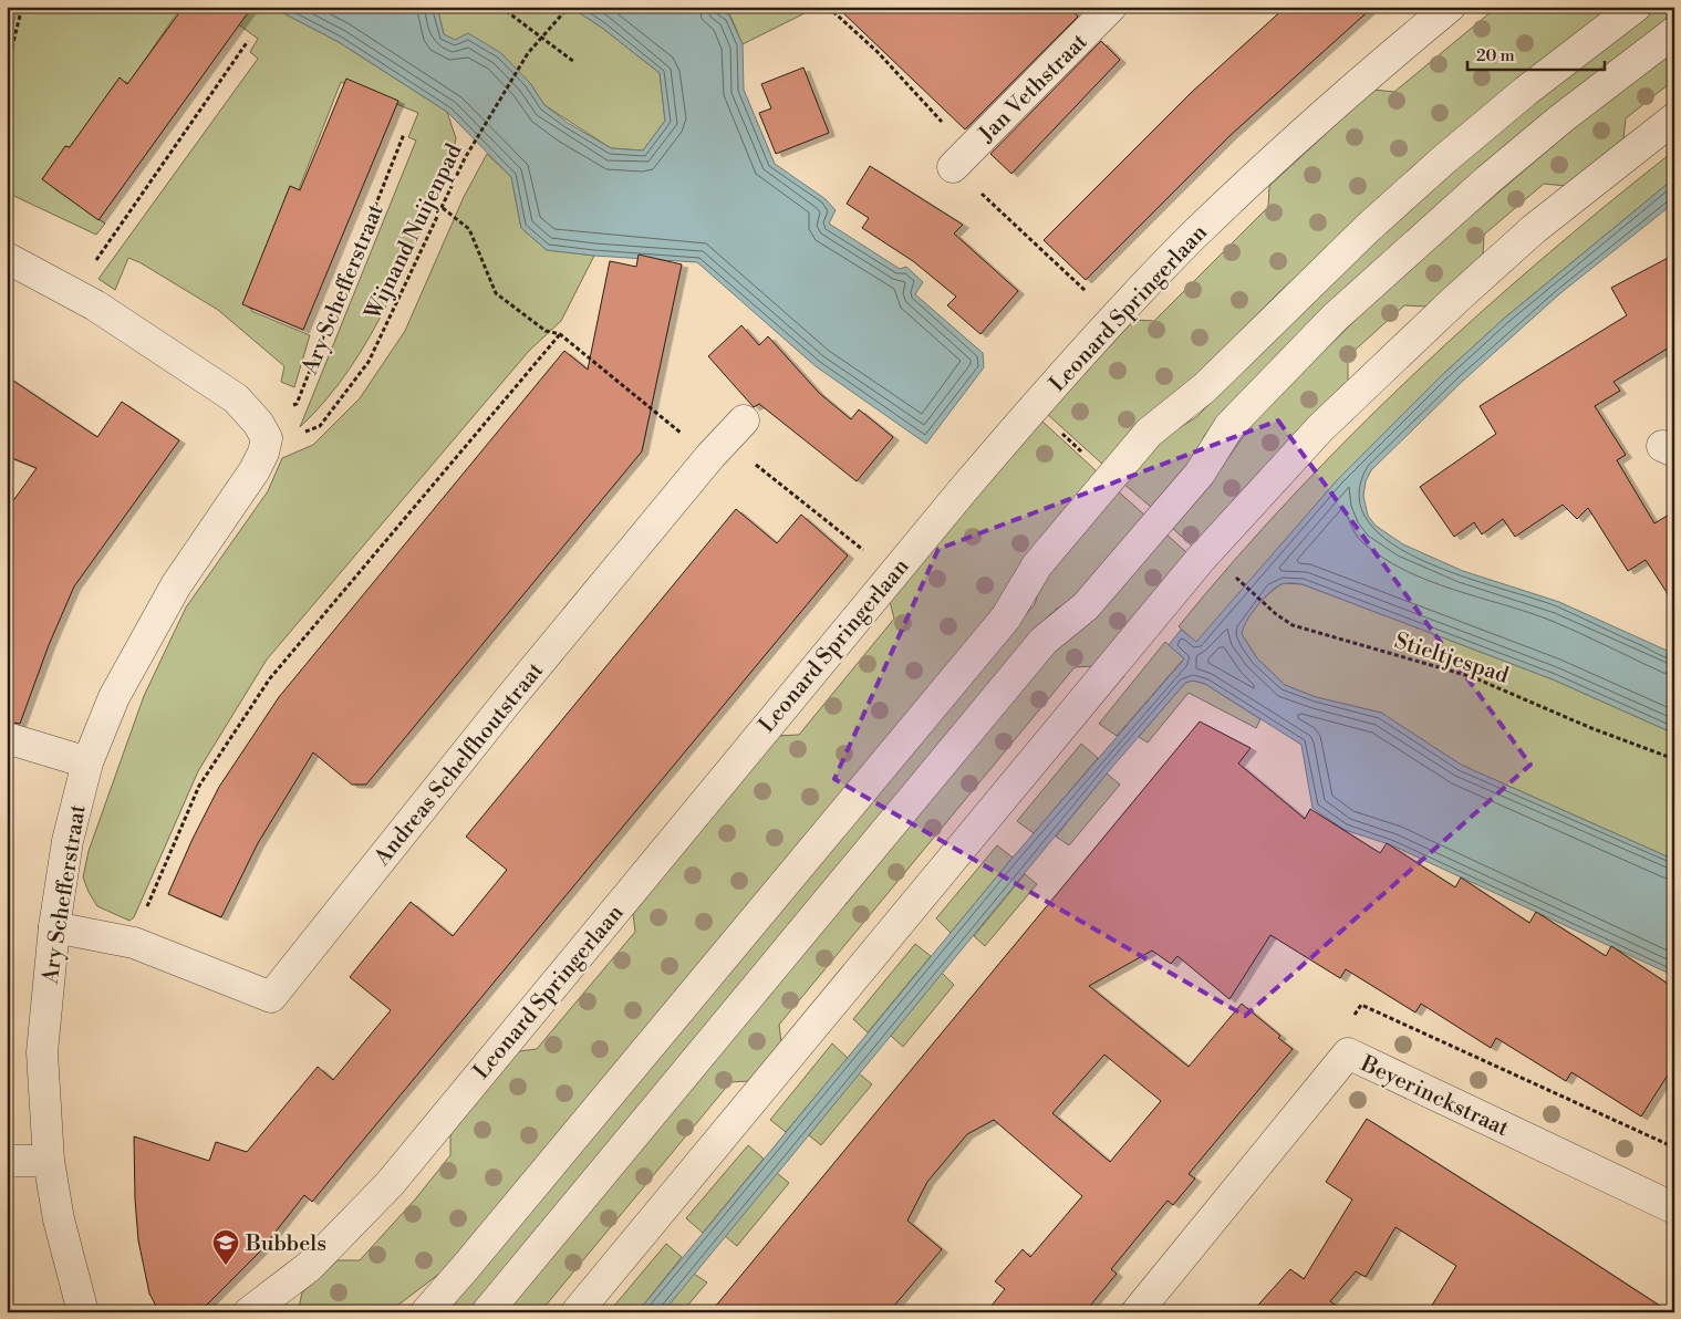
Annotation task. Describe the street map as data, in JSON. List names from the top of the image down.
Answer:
{
  "streets": {
    "street": [
      "Jan Vethstraat",
      "Ary Schefferstraat",
      "Leonard Springerlaan",
      "Andreas Schelfhoutstraat",
      "Beyerinckstraat"
    ],
    "path": ["Wijnand Nuijenpad", "Stieltjespad"]
  },
  "crossings": [
    ["Wijnand Nuijenpad", "Ary Schefferstraat"],
    ["Ary Schefferstraat", "Andreas Schelfhoutstraat"]
  ],
  "places": {
    "school or university": ["Bubbels"]
  },
  "scale_bar": "20 m"
}
